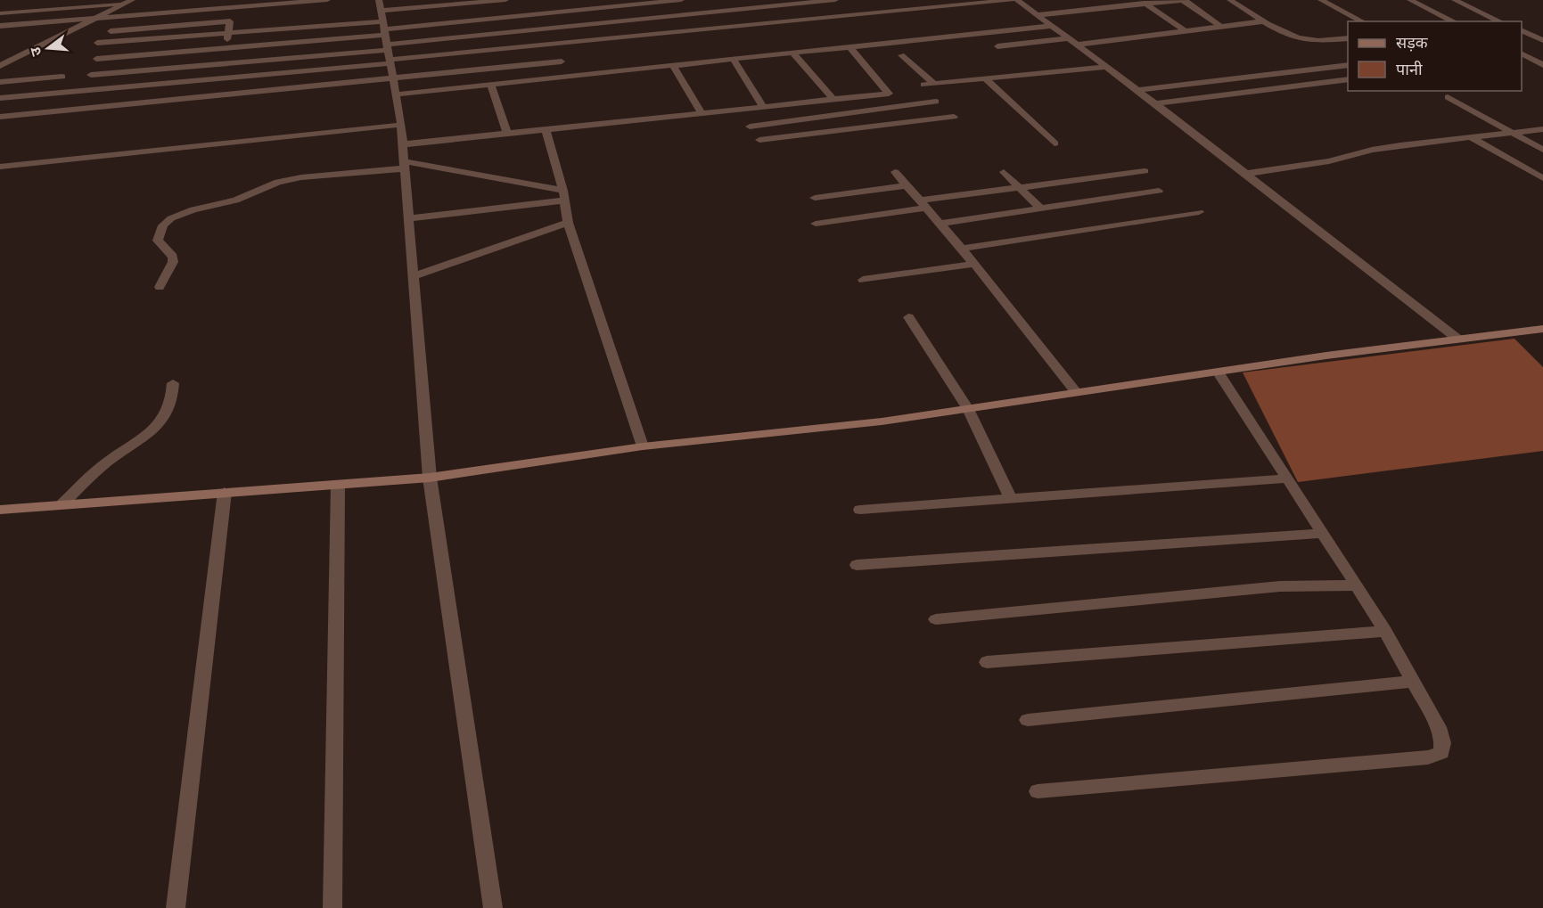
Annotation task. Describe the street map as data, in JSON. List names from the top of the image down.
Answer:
{
  "legend": ["सड़क", "पानी"],
  "north": "left"
}
